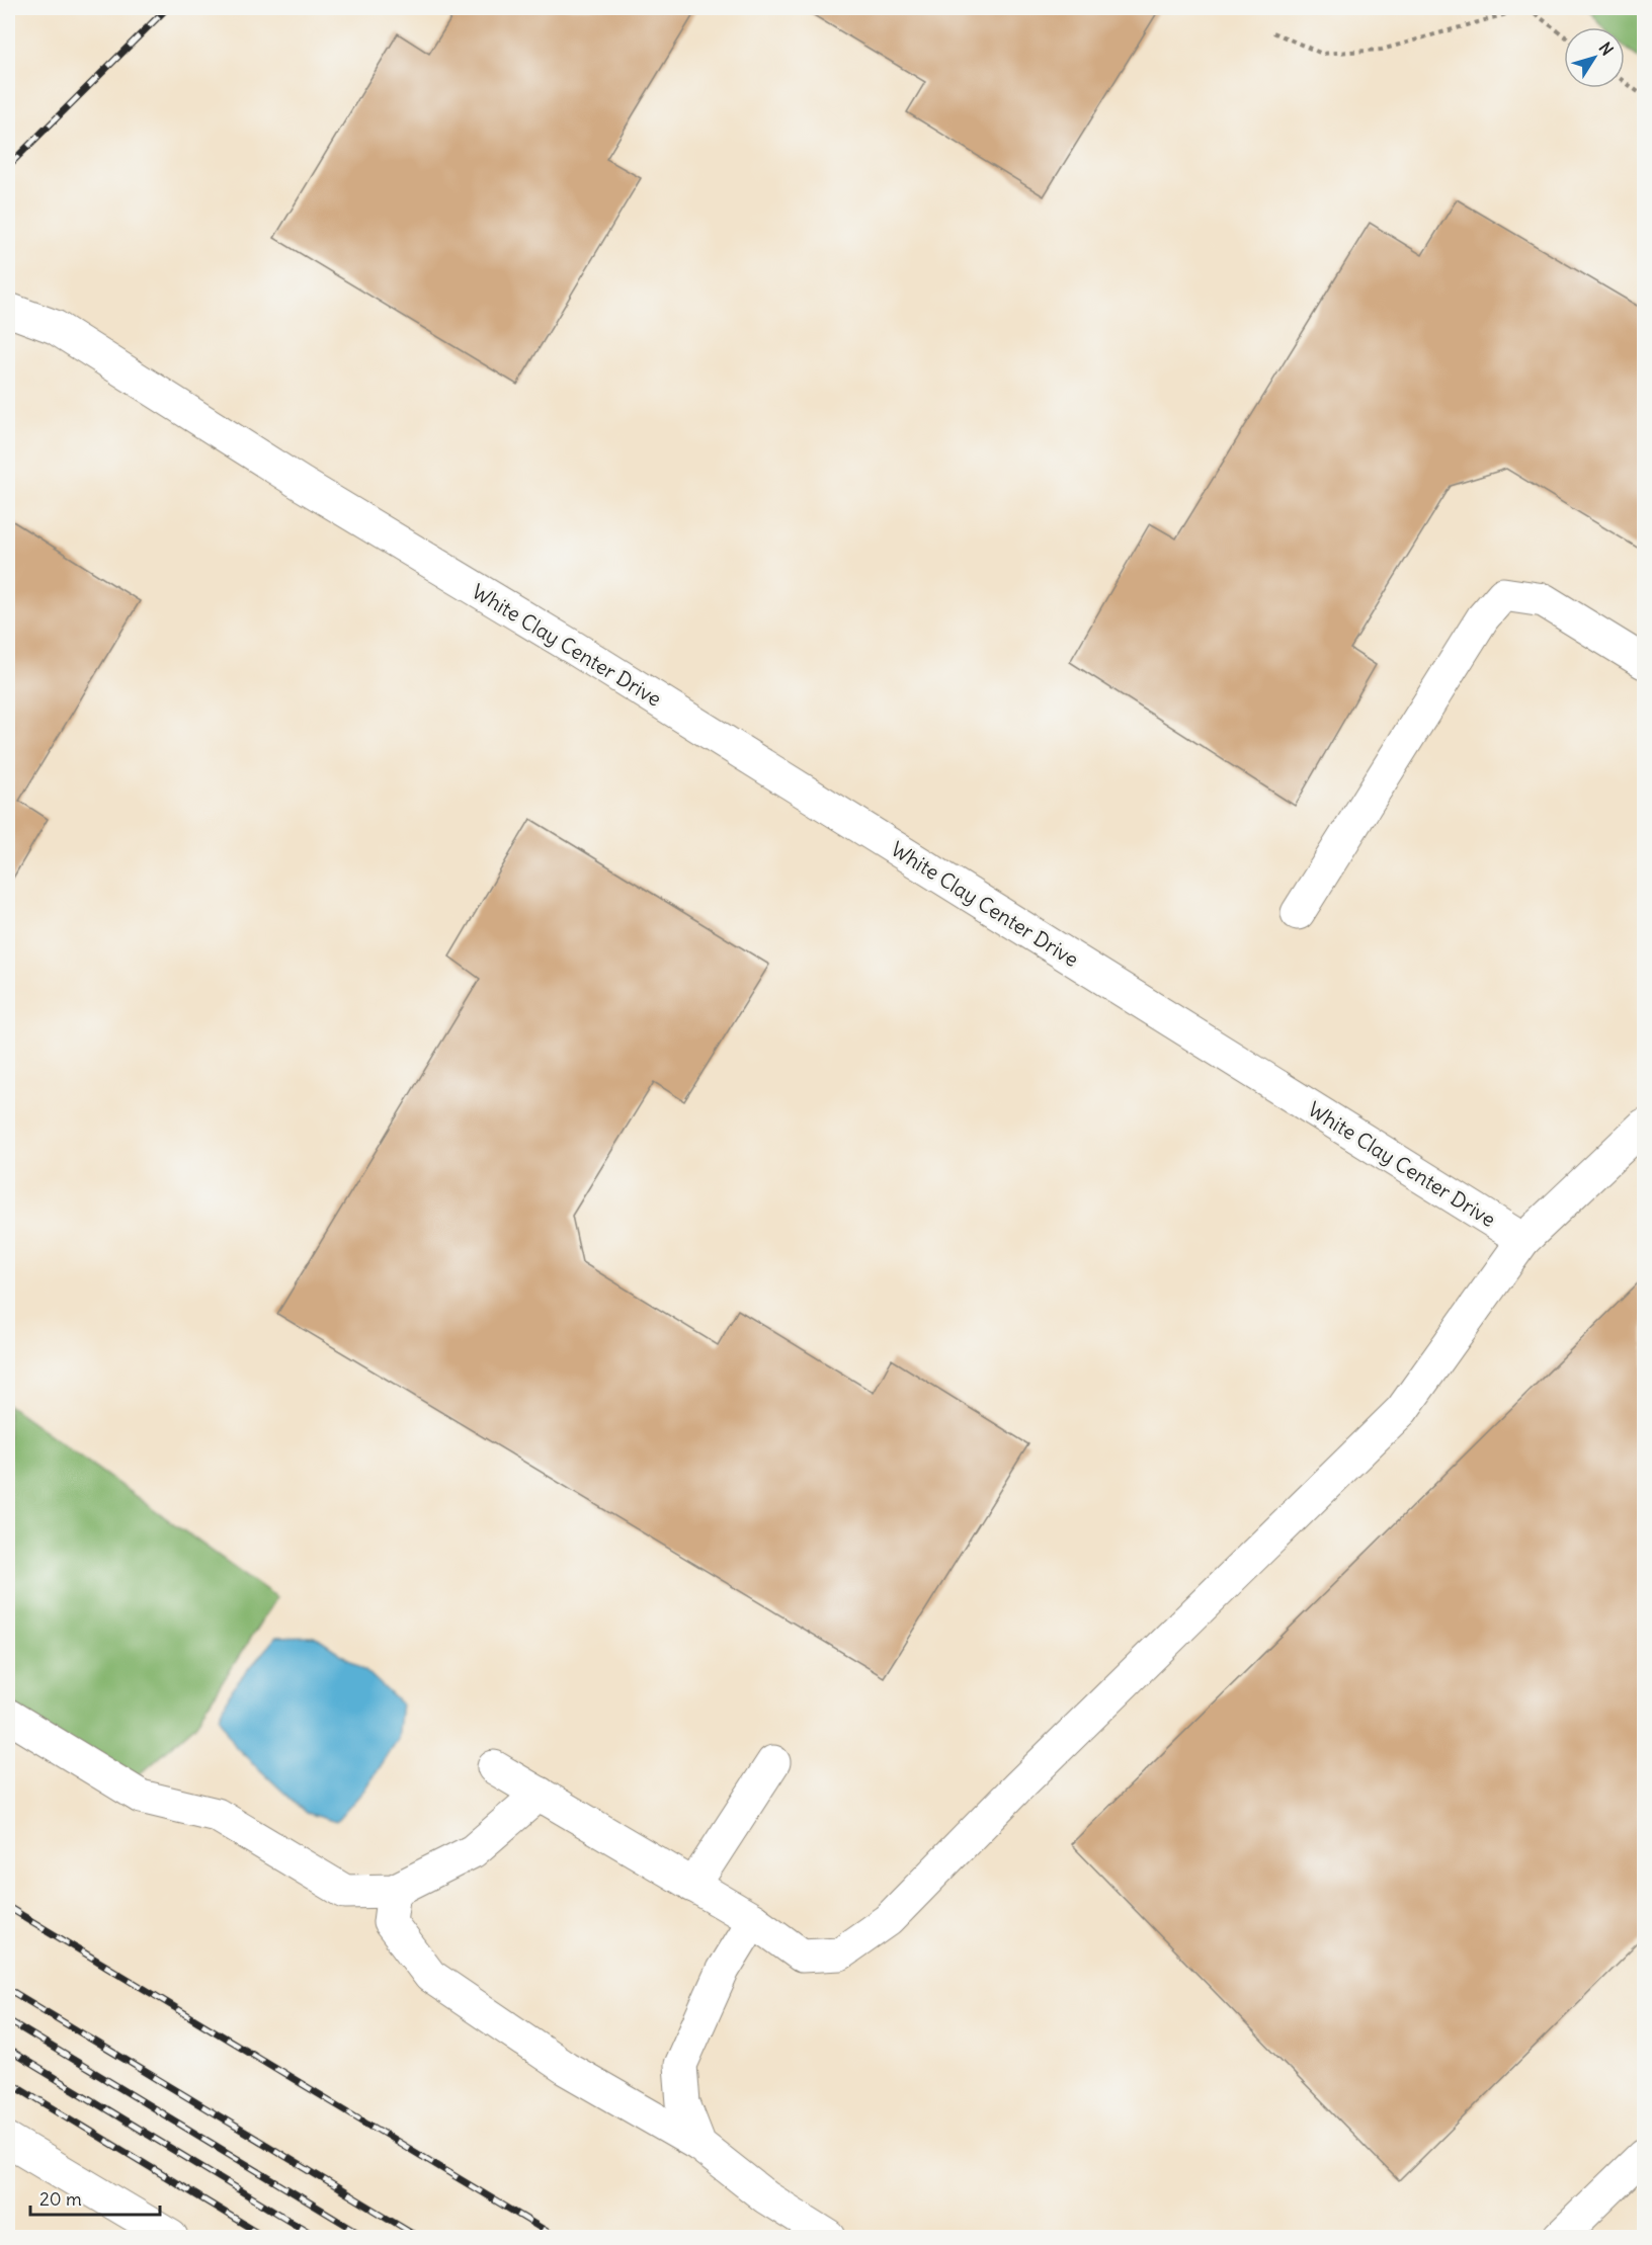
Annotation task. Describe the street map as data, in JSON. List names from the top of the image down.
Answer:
{
  "streets": {
    "lane": ["White Clay Center Drive"]
  },
  "scale_bar": "20 m",
  "north": "top right"
}
